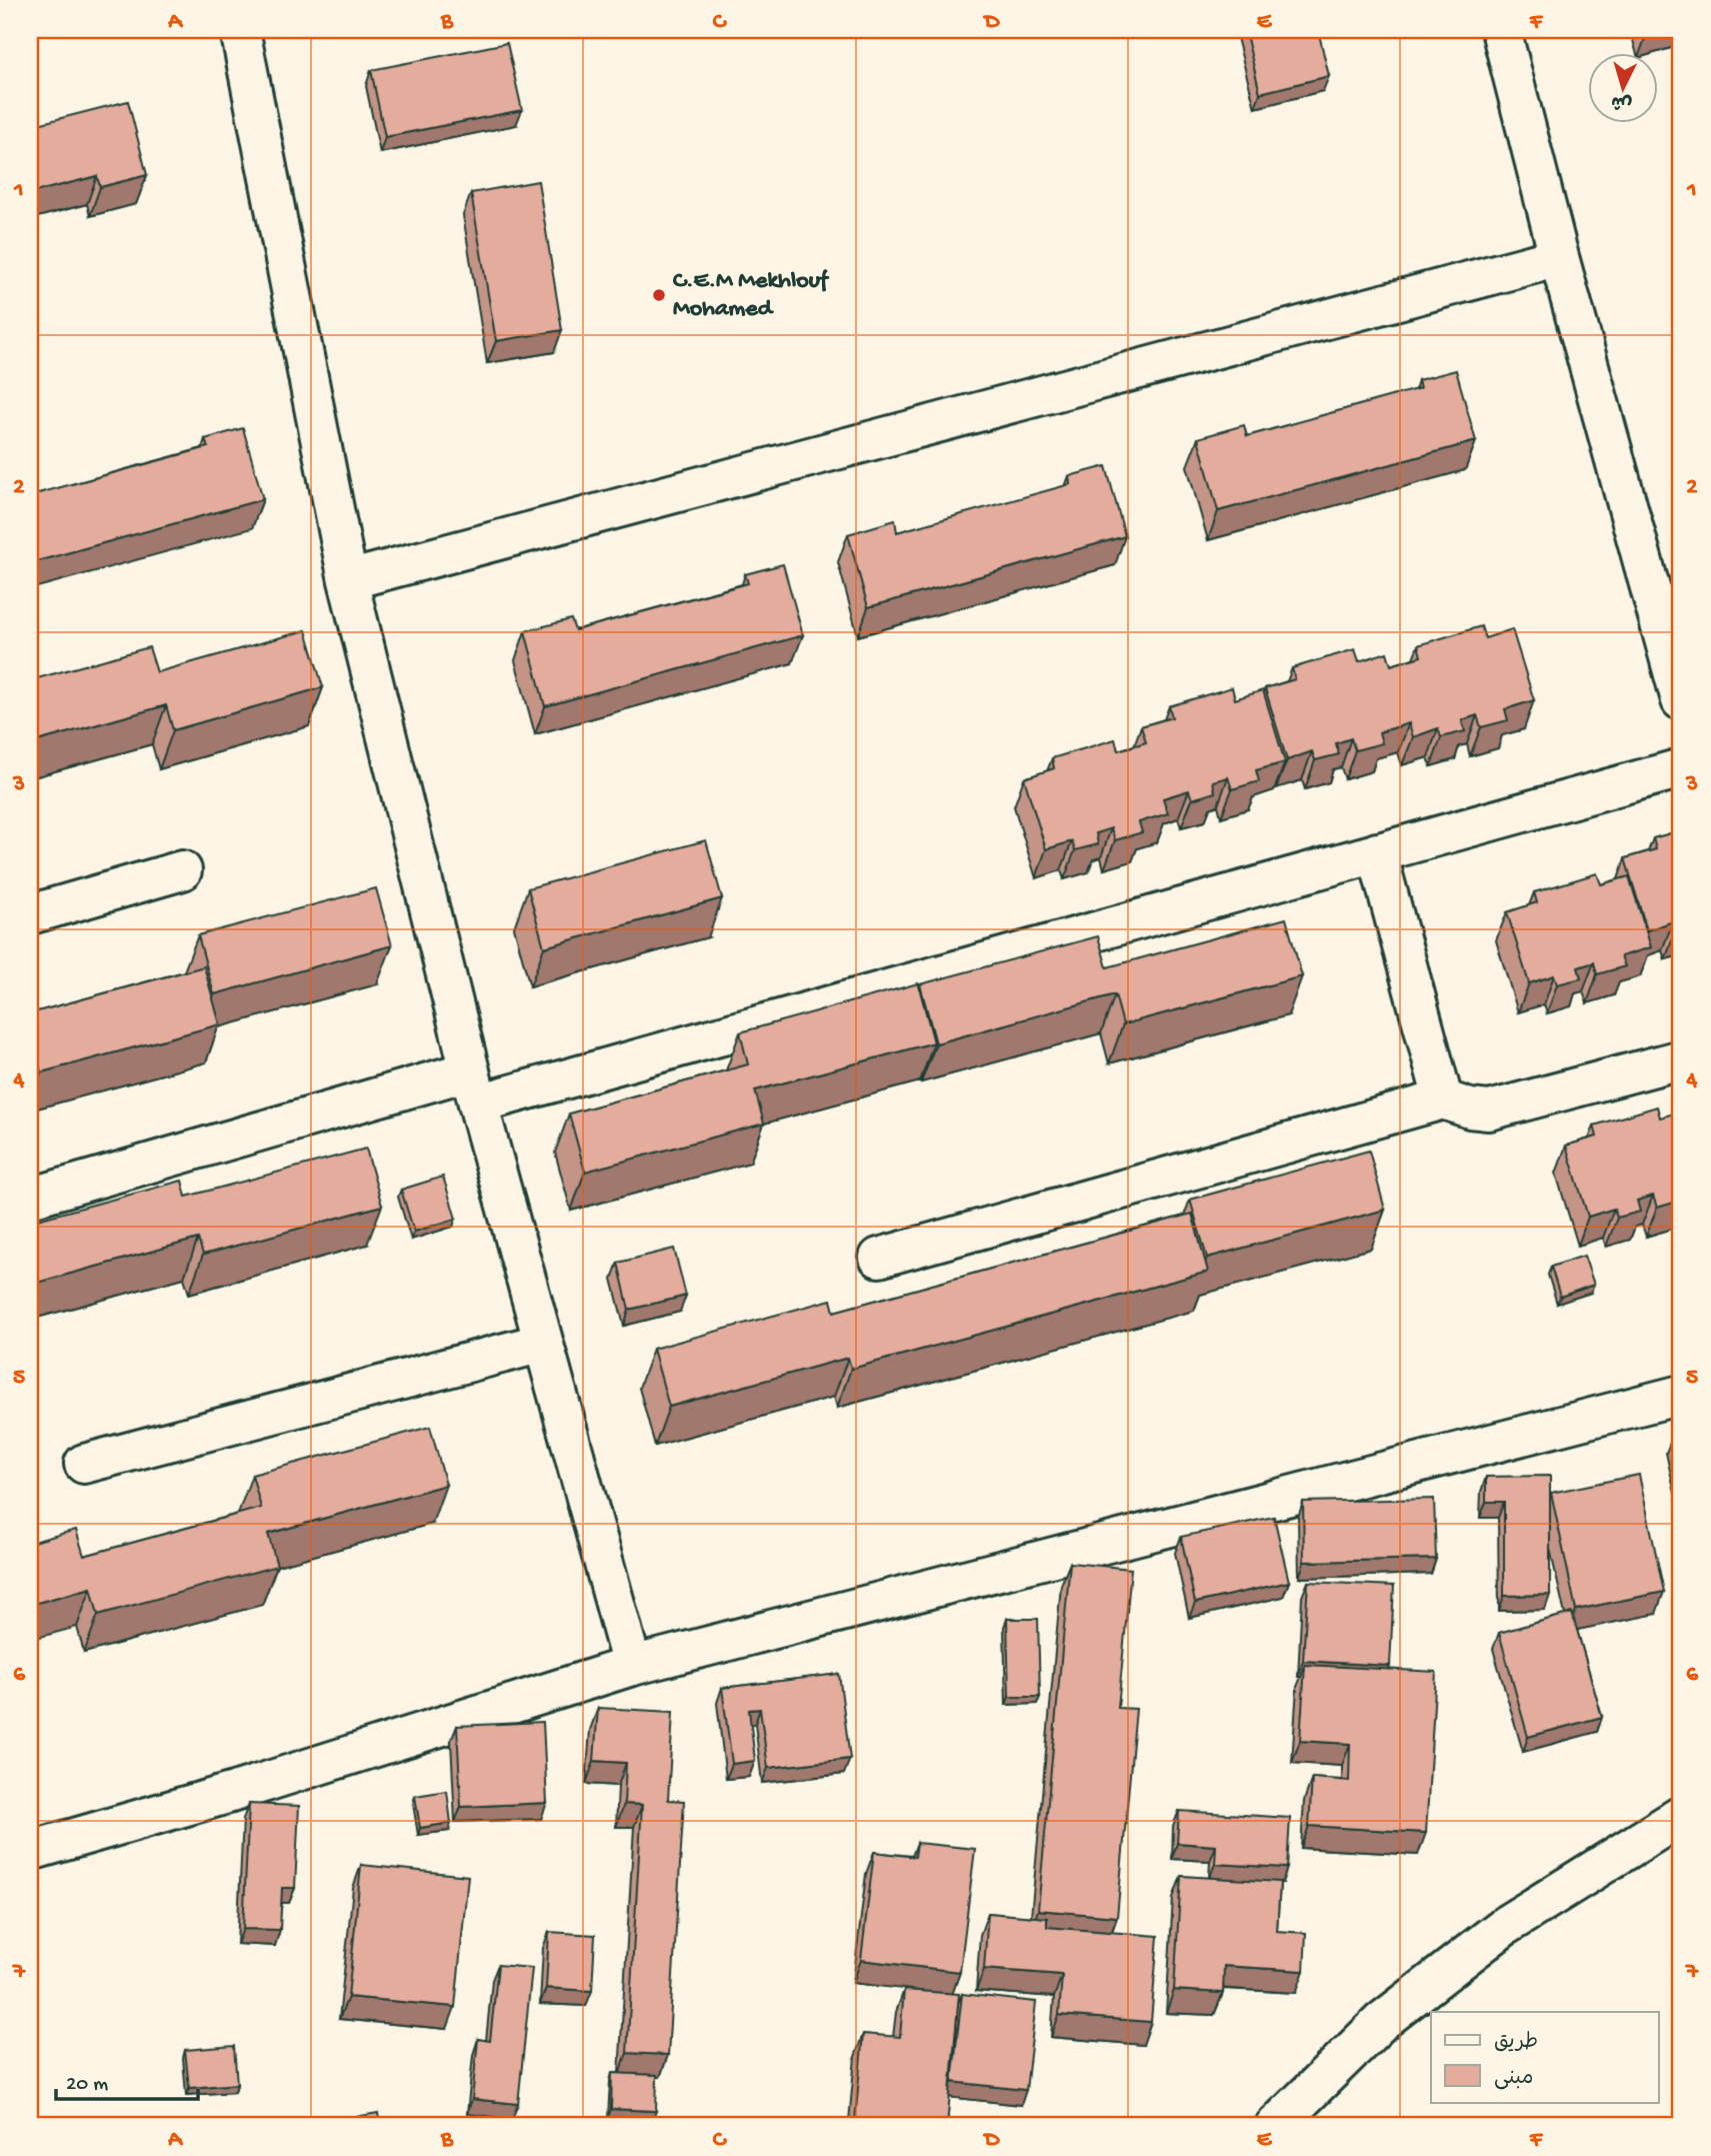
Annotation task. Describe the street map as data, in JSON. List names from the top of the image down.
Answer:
{
  "places": ["C.E.M Mekhlouf Mohamed"],
  "legend": ["طريق", "مبنى"],
  "scale_bar": "20 m",
  "north": "bottom",
  "grid": {
    "columns": [
      "A",
      "B",
      "C",
      "D",
      "E",
      "F"
    ],
    "rows": [
      "1",
      "2",
      "3",
      "4",
      "5",
      "6",
      "7"
    ]
  }
}
